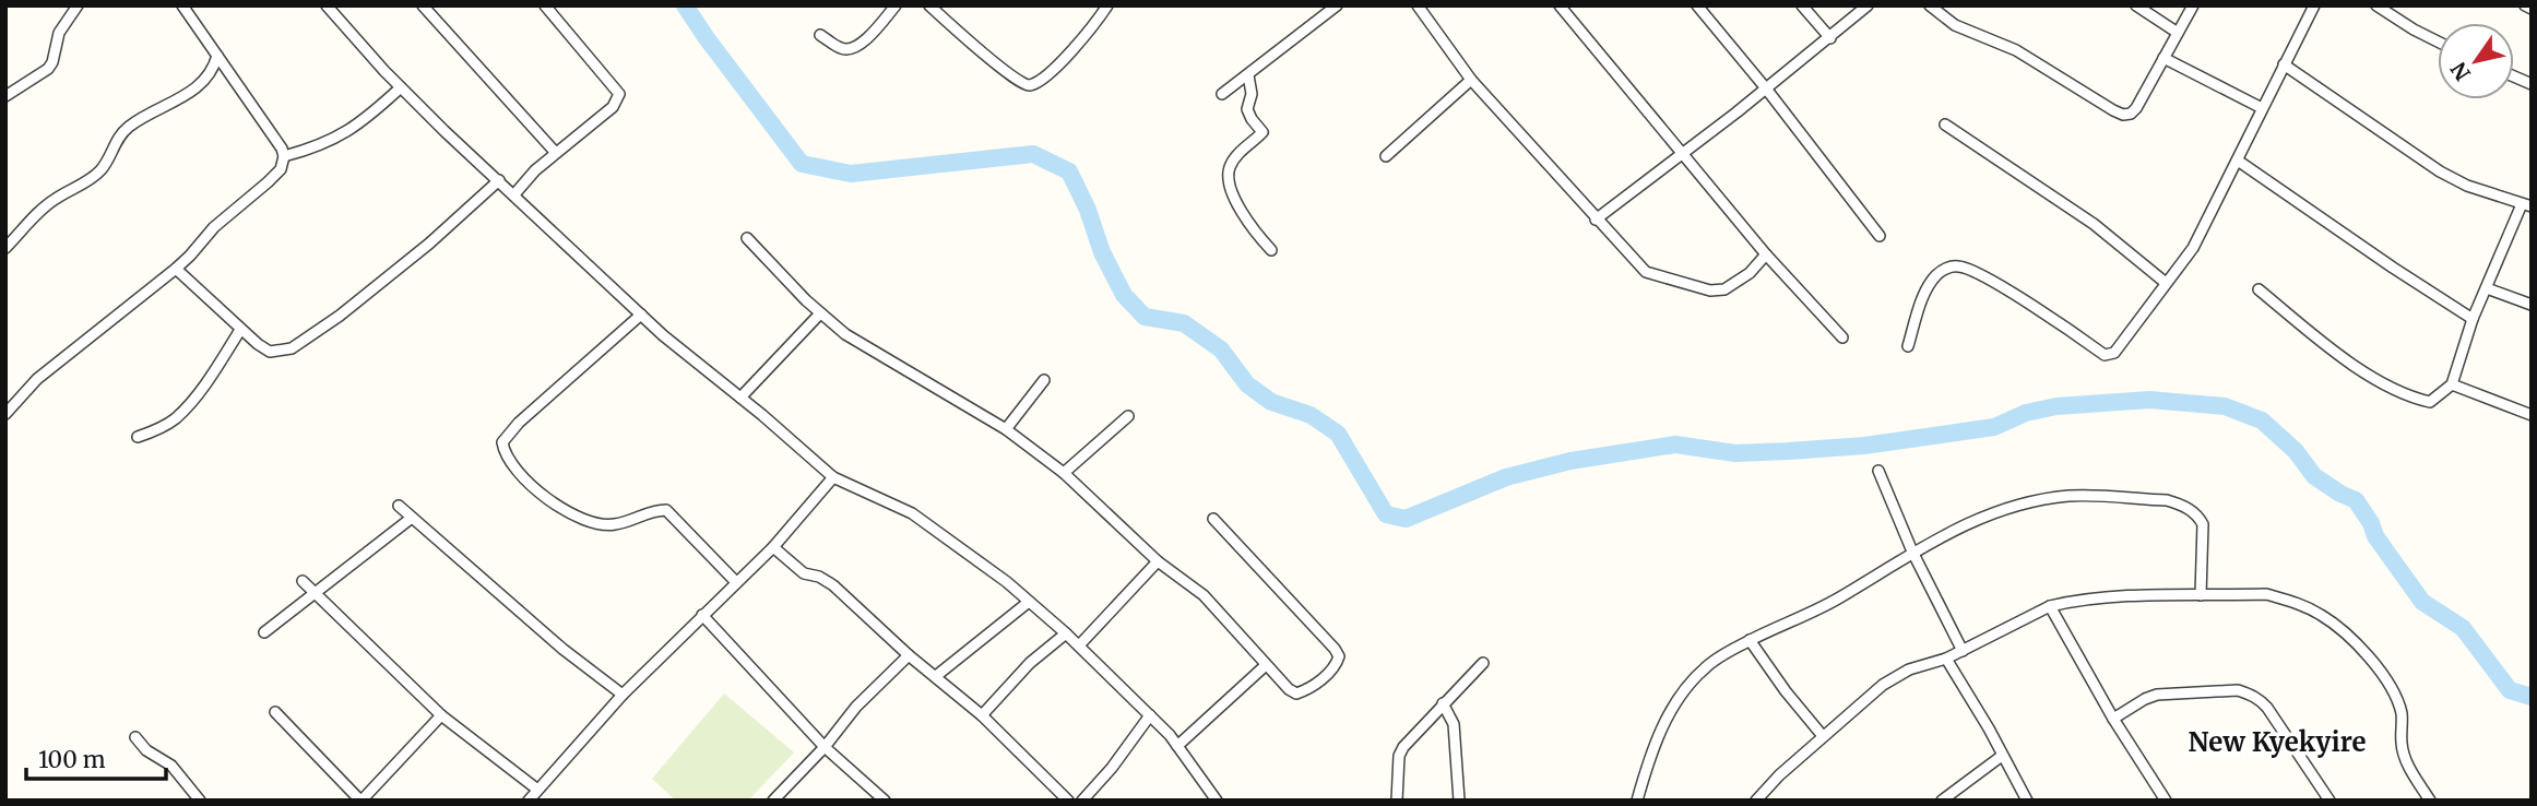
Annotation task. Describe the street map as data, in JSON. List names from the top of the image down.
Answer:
{
  "districts": ["New Kyekyire"],
  "scale_bar": "100 m",
  "north": "bottom left"
}
